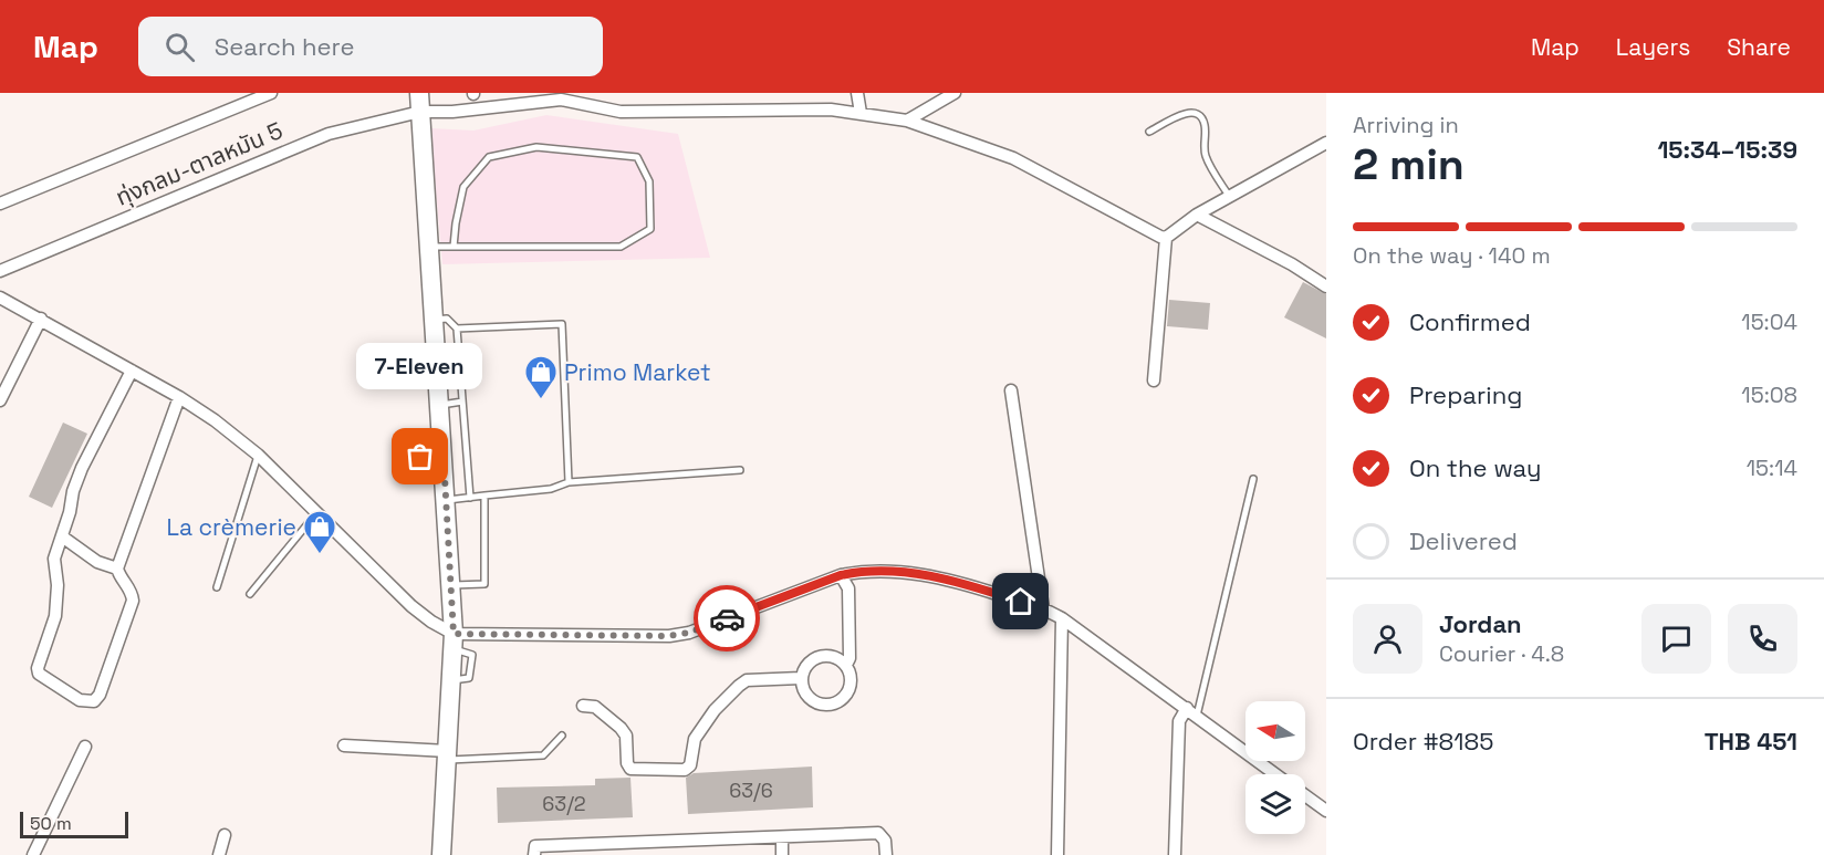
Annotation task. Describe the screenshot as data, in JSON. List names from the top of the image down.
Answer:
{
  "streets": {
    "street": ["ทุ่งกลม-ตาลหมัน 5"]
  },
  "places": {
    "shop": ["Primo Market", "La crèmerie"],
    "other": ["7-Eleven"]
  },
  "house_numbers": ["63/6", "63/2"],
  "scale_bar": "50 m",
  "north": "left",
  "page": {
    "header": "Map",
    "search": "Search here",
    "nav": ["Map", "Layers", "Share"],
    "heading": ["2 min", "Arriving in", "15:34–15:39"],
    "panel": [
      "Jordan",
      "Courier · 4.8",
      "Order #8185",
      "THB 451"
    ],
    "bar": "On the way · 140 m",
    "list": [
      ["Confirmed", "15:04"],
      ["Preparing", "15:08"],
      ["On the way", "15:14"],
      "Delivered"
    ],
    "bubble": "7-Eleven",
    "scale": "50 m"
  }
}
